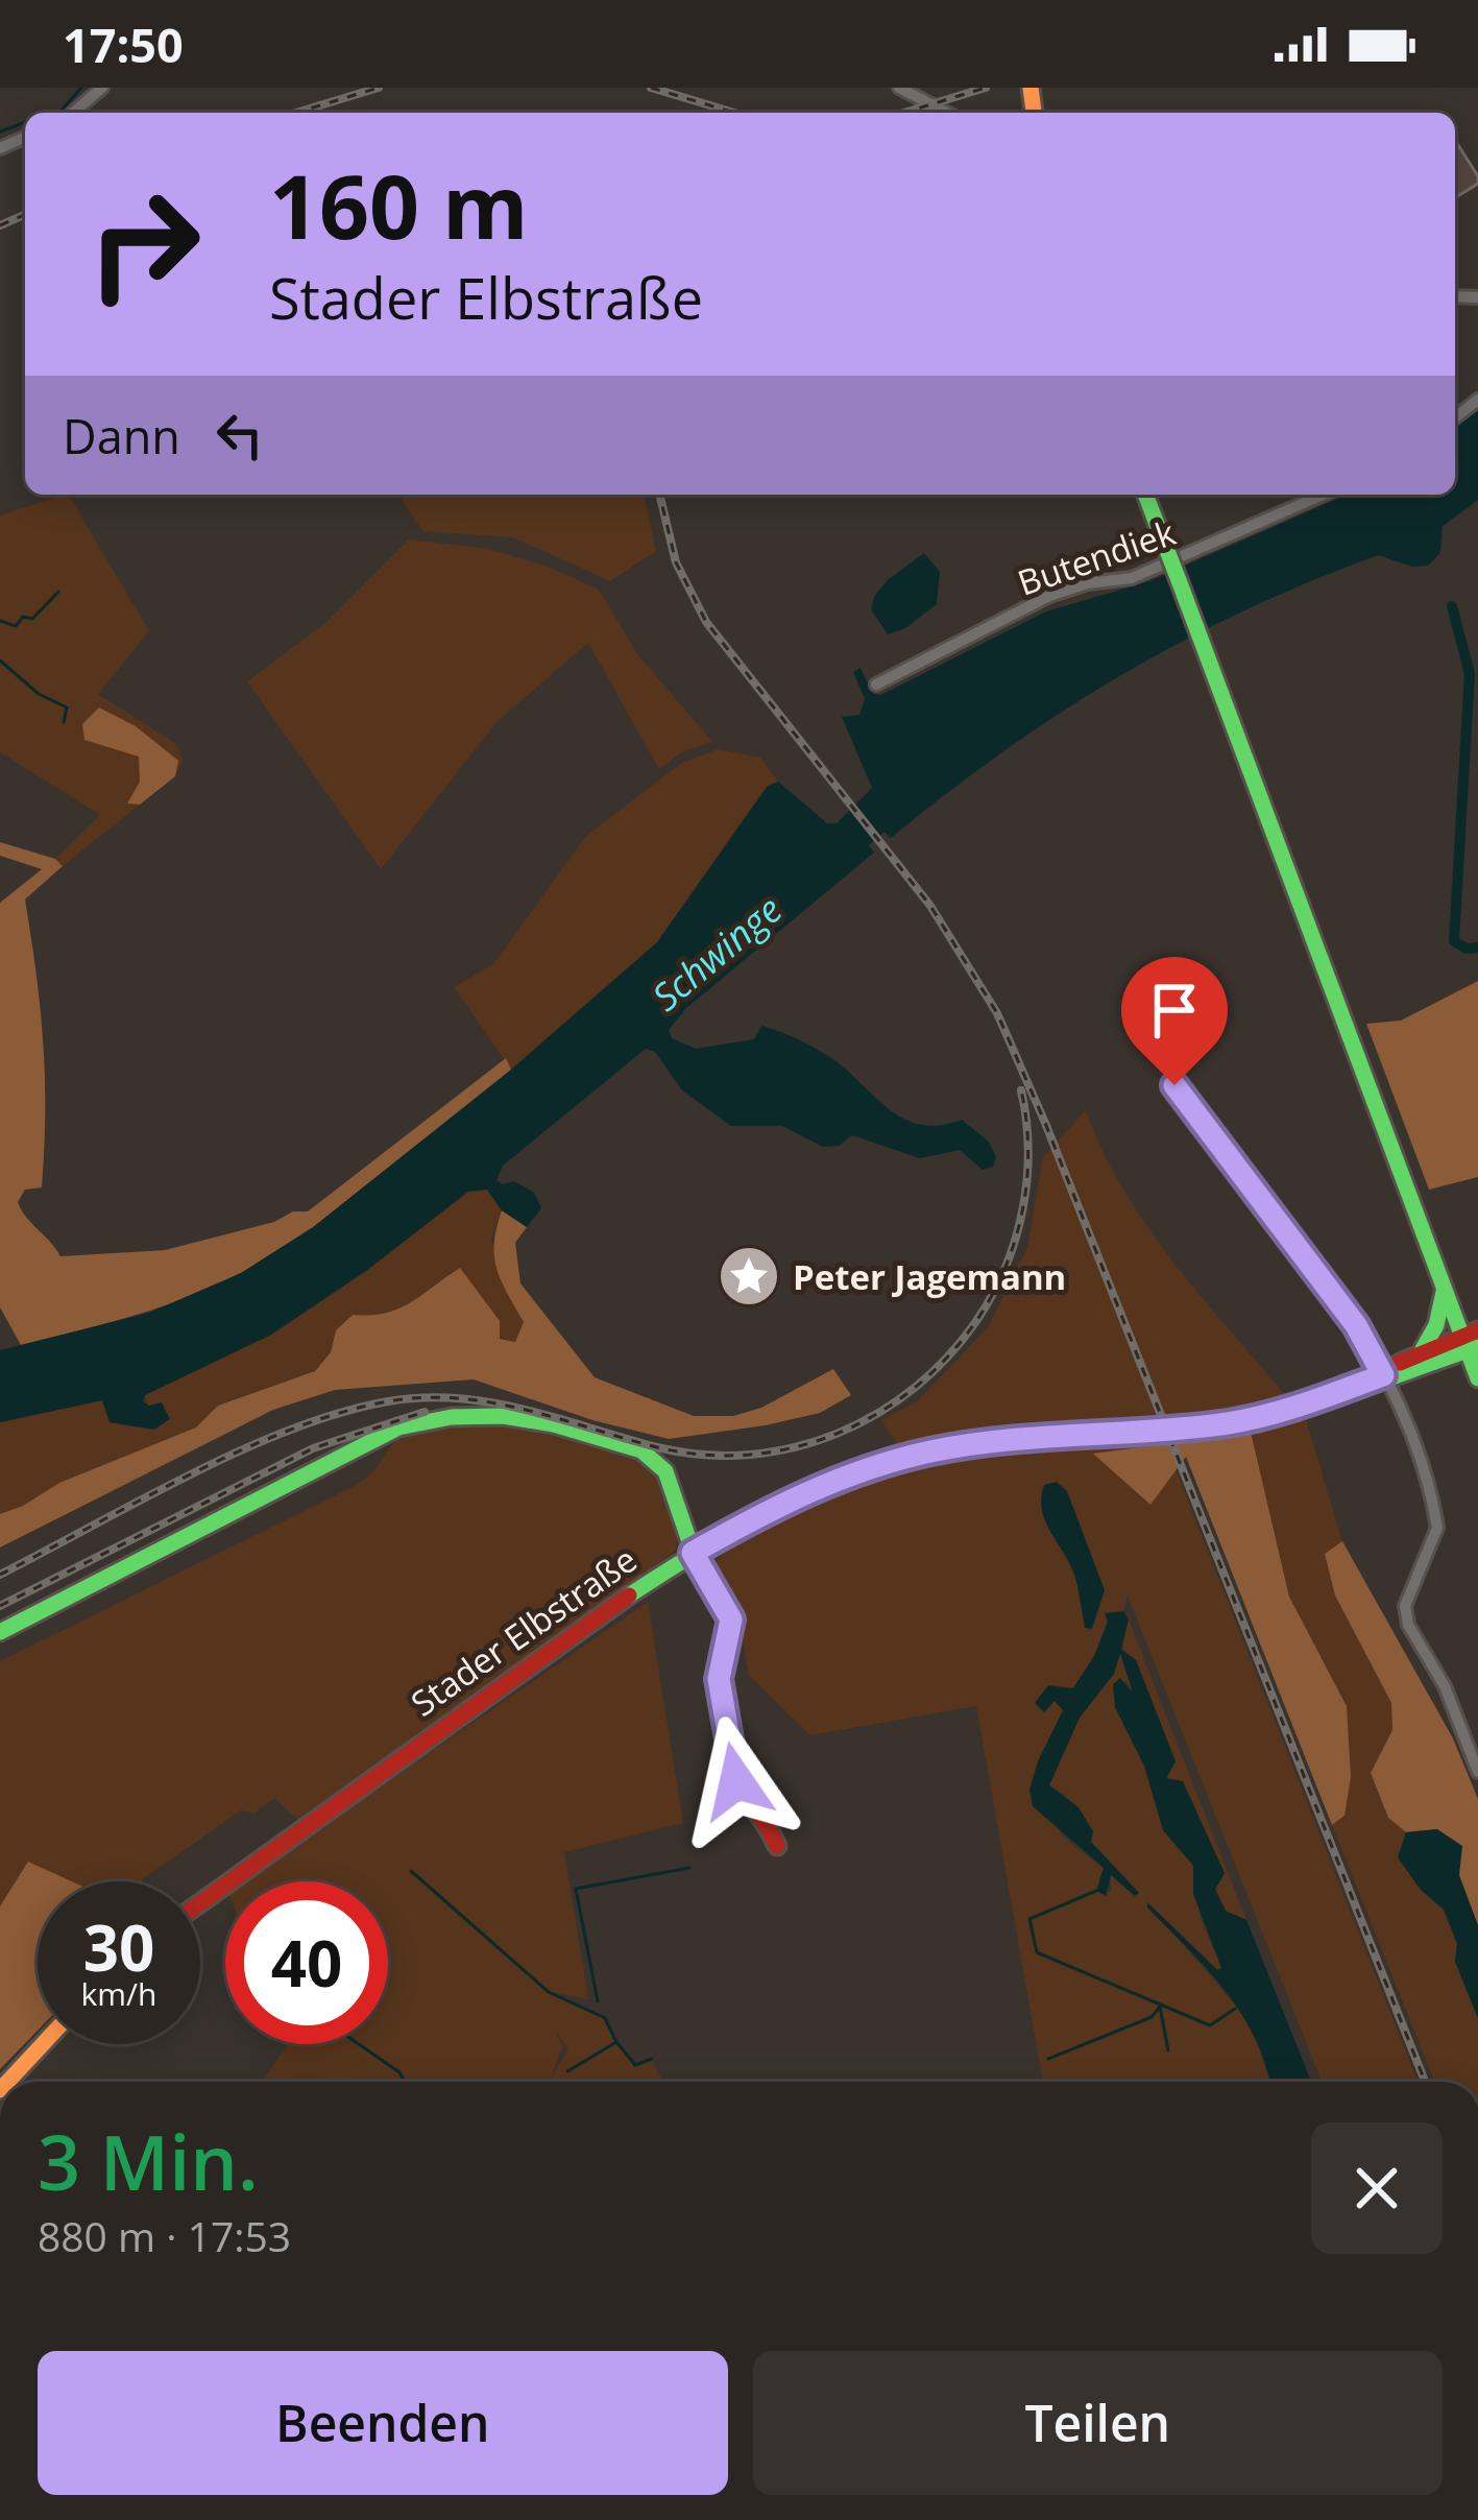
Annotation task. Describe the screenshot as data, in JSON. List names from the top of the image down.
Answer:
{
  "streets": {
    "street": ["Butendiek", "Stader Elbstraße"]
  },
  "water": ["Schwinge"],
  "places": {
    "place": ["Peter Jagemann"]
  },
  "page": {
    "status": "17:50",
    "turn": ["160 m", "Stader Elbstraße"],
    "then": "Dann",
    "speed": "30 km/h",
    "limit": "40",
    "heading": ["3 Min.", "880 m · 17:53"],
    "buttons": ["Beenden", "Teilen"]
  }
}
